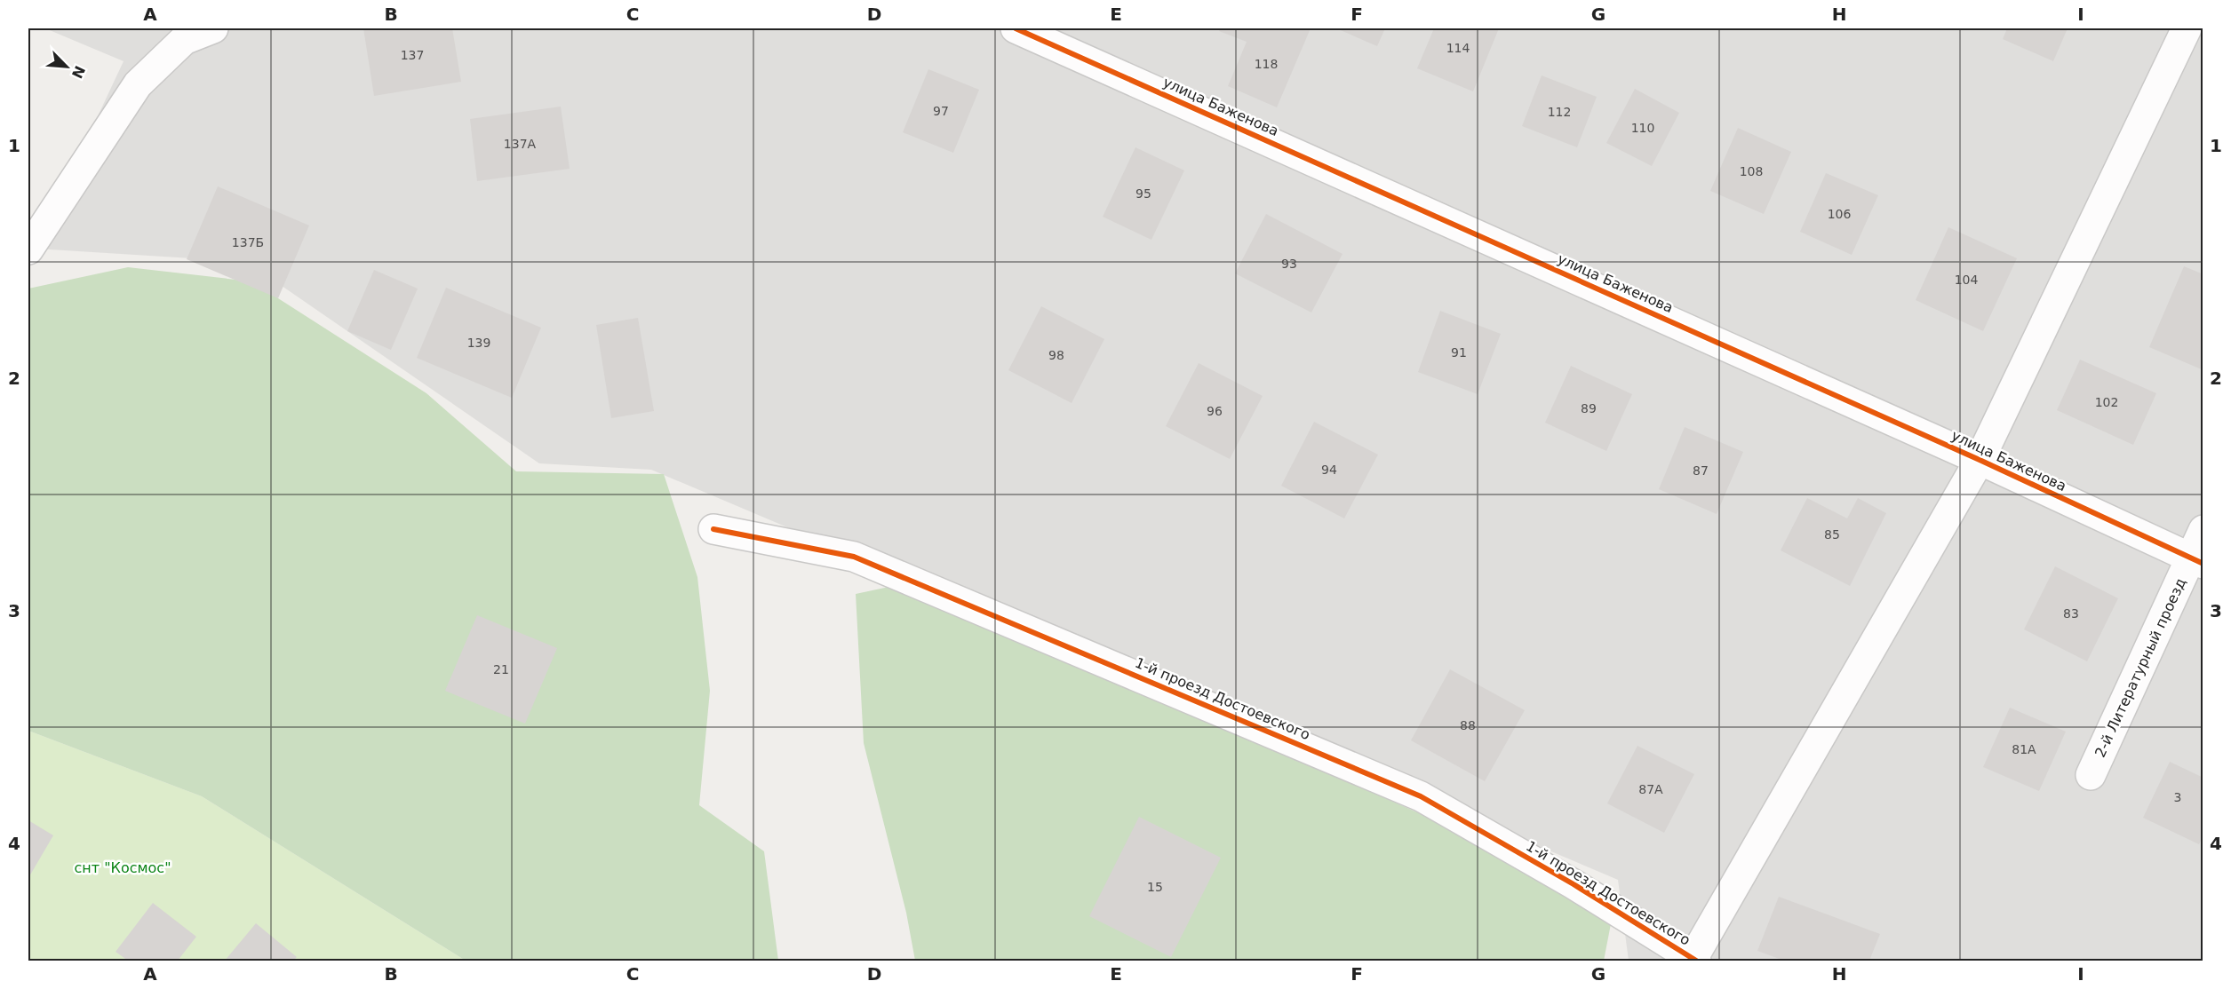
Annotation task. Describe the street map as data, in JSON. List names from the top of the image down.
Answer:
{
  "streets": {
    "street": ["улица Баженова", "2-й Литературный проезд", "1-й проезд Достоевского"]
  },
  "crossings": [
    ["улица Баженова", "2-й Литературный проезд"]
  ],
  "parks": ["снт \"Космос\""],
  "house_numbers": [
    "114",
    "137",
    "118",
    "97",
    "112",
    "110",
    "137А",
    "108",
    "95",
    "106",
    "137Б",
    "93",
    "104",
    "139",
    "91",
    "98",
    "102",
    "89",
    "96",
    "94",
    "87",
    "85",
    "83",
    "21",
    "88",
    "81А",
    "87А",
    "3",
    "15"
  ],
  "north": "bottom right",
  "grid": {
    "columns": [
      "A",
      "B",
      "C",
      "D",
      "E",
      "F",
      "G",
      "H",
      "I"
    ],
    "rows": [
      "1",
      "2",
      "3",
      "4"
    ]
  }
}
